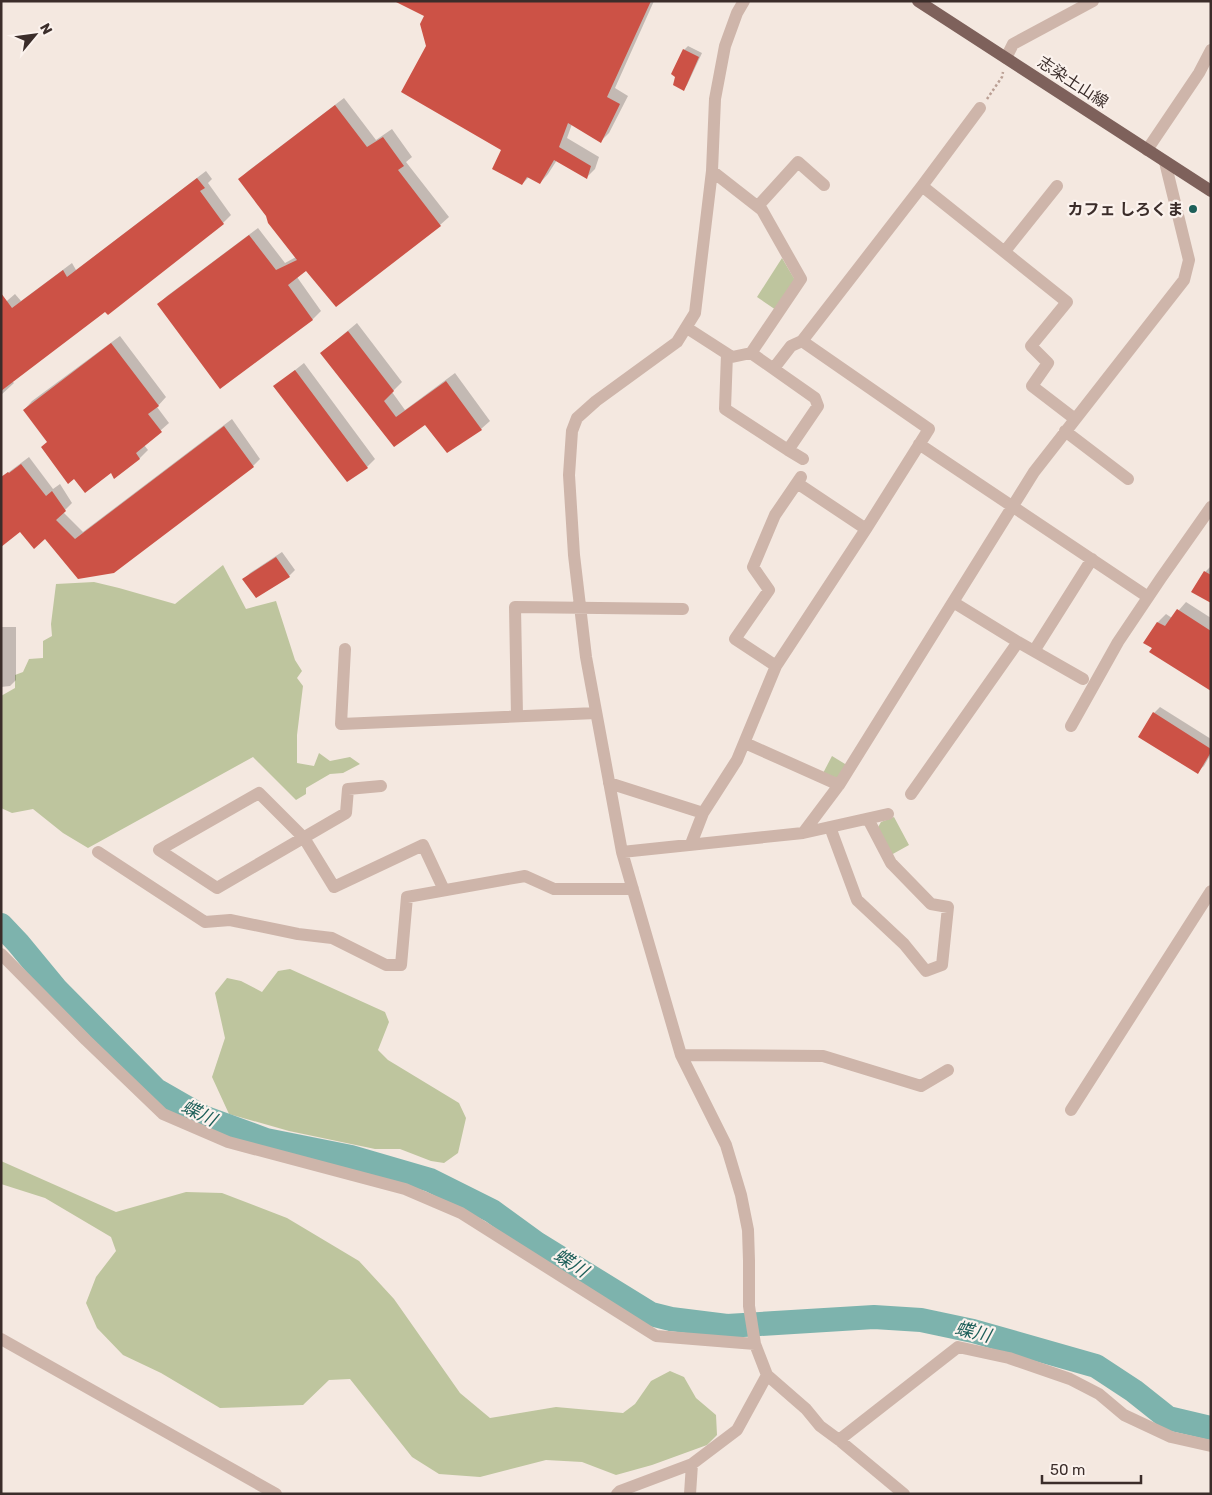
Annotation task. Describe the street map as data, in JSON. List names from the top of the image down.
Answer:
{
  "streets": {
    "main road": ["志染土山線"]
  },
  "water": ["蝶川"],
  "places": ["カフェ しろくま"],
  "scale_bar": "50 m",
  "north": "top right"
}
